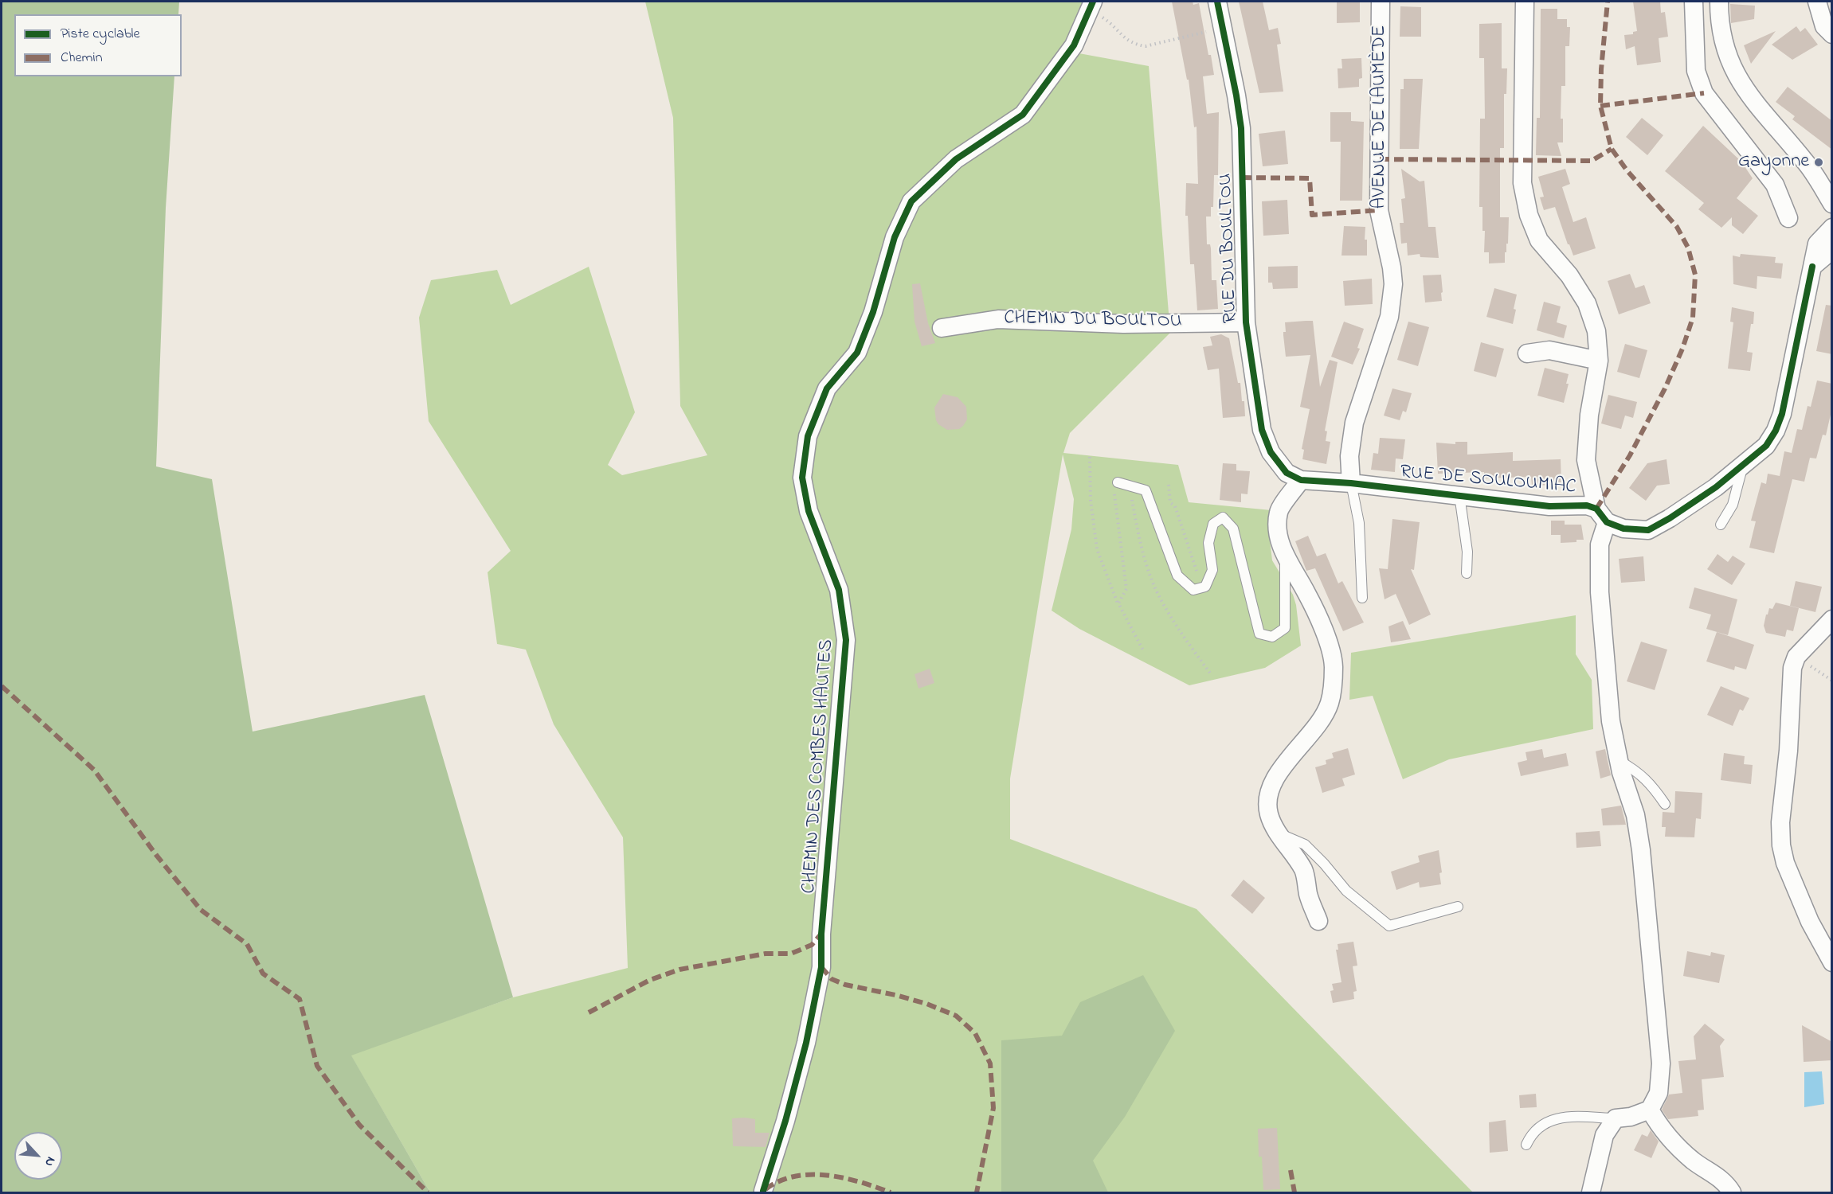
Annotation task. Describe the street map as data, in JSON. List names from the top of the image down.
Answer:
{
  "streets": {
    "street": [
      "AVENUE DE LAUMÈDE",
      "RUE DU BOULTOU",
      "CHEMIN DU BOULTOU",
      "RUE DE SOULOUMIAC",
      "CHEMIN DES COMBES HAUTES"
    ]
  },
  "crossings": [
    ["AVENUE DE LAUMÈDE", "RUE DE SOULOUMIAC"],
    ["RUE DU BOULTOU", "CHEMIN DU BOULTOU"],
    ["RUE DU BOULTOU", "RUE DE SOULOUMIAC"]
  ],
  "places": ["Gayonne"],
  "legend": ["Piste cyclable", "Chemin"],
  "north": "bottom right"
}
